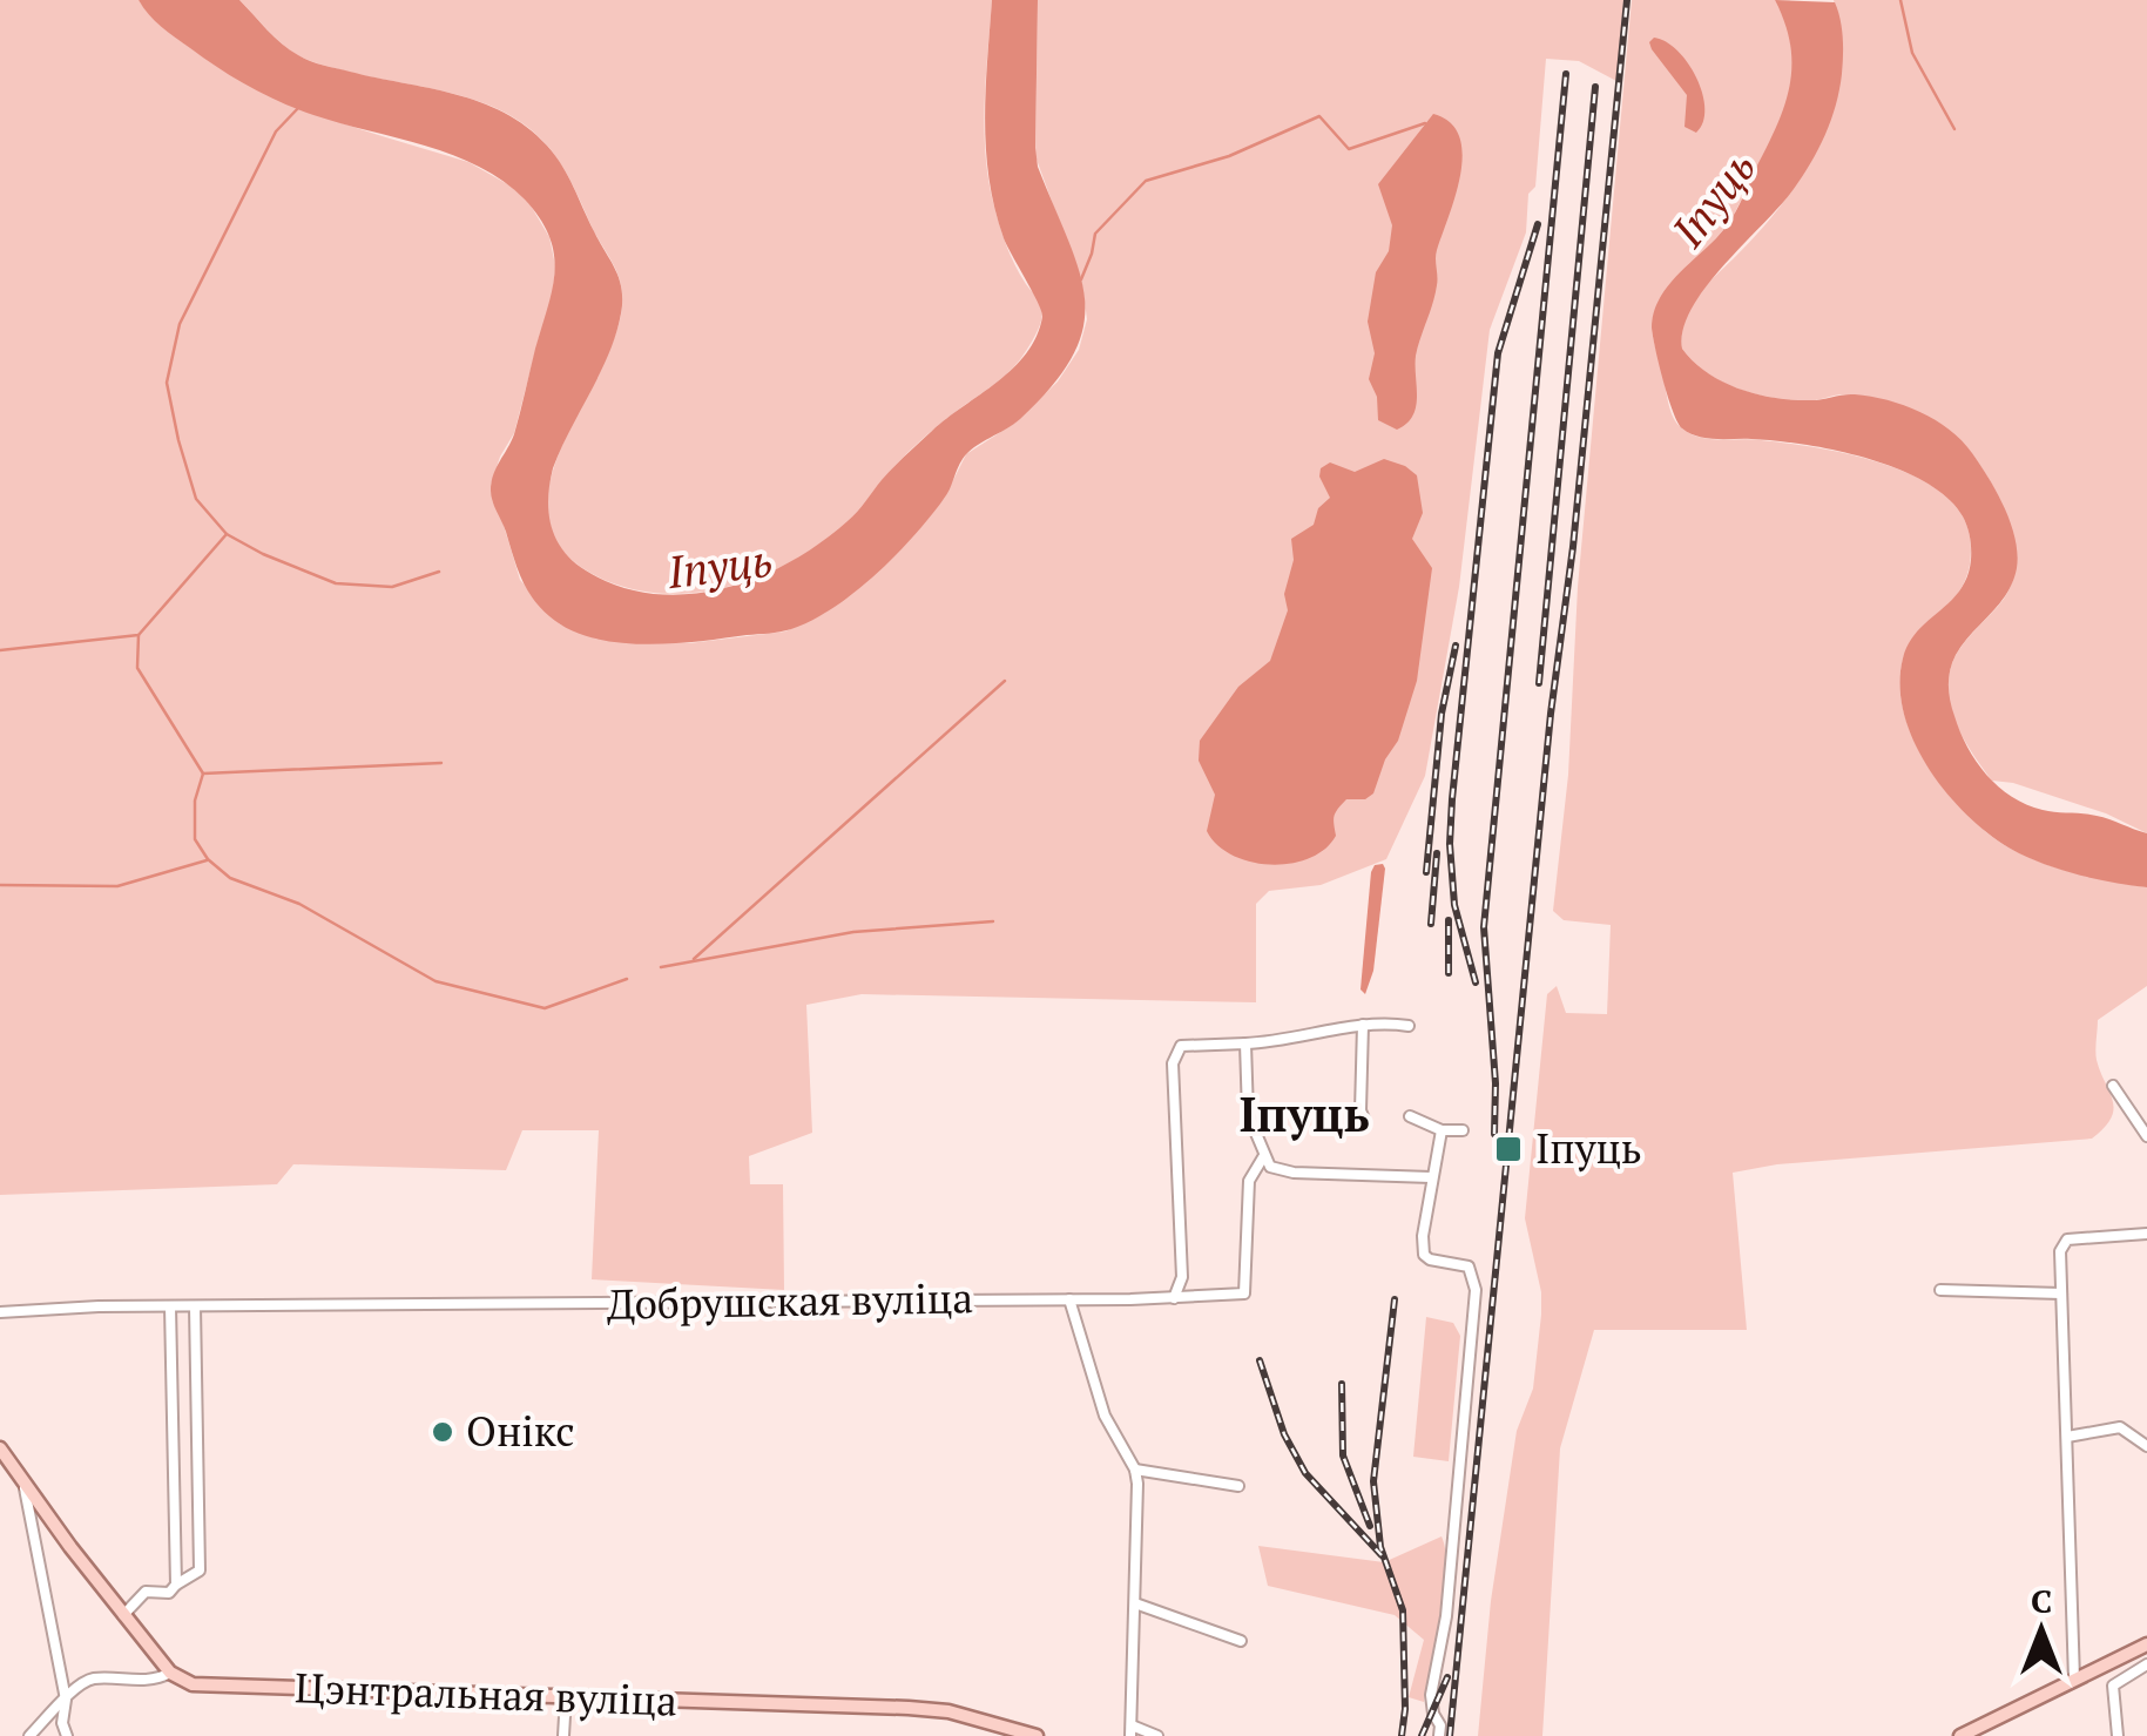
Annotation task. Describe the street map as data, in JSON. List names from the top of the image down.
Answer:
{
  "streets": {
    "main road": ["Цэнтральная вуліца"],
    "street": ["Добрушская вуліца"]
  },
  "districts": ["Іпуць"],
  "water": ["Іпуць"],
  "places": {
    "transit": ["Іпуць"],
    "other": ["Онікс"]
  },
  "north": "top"
}
